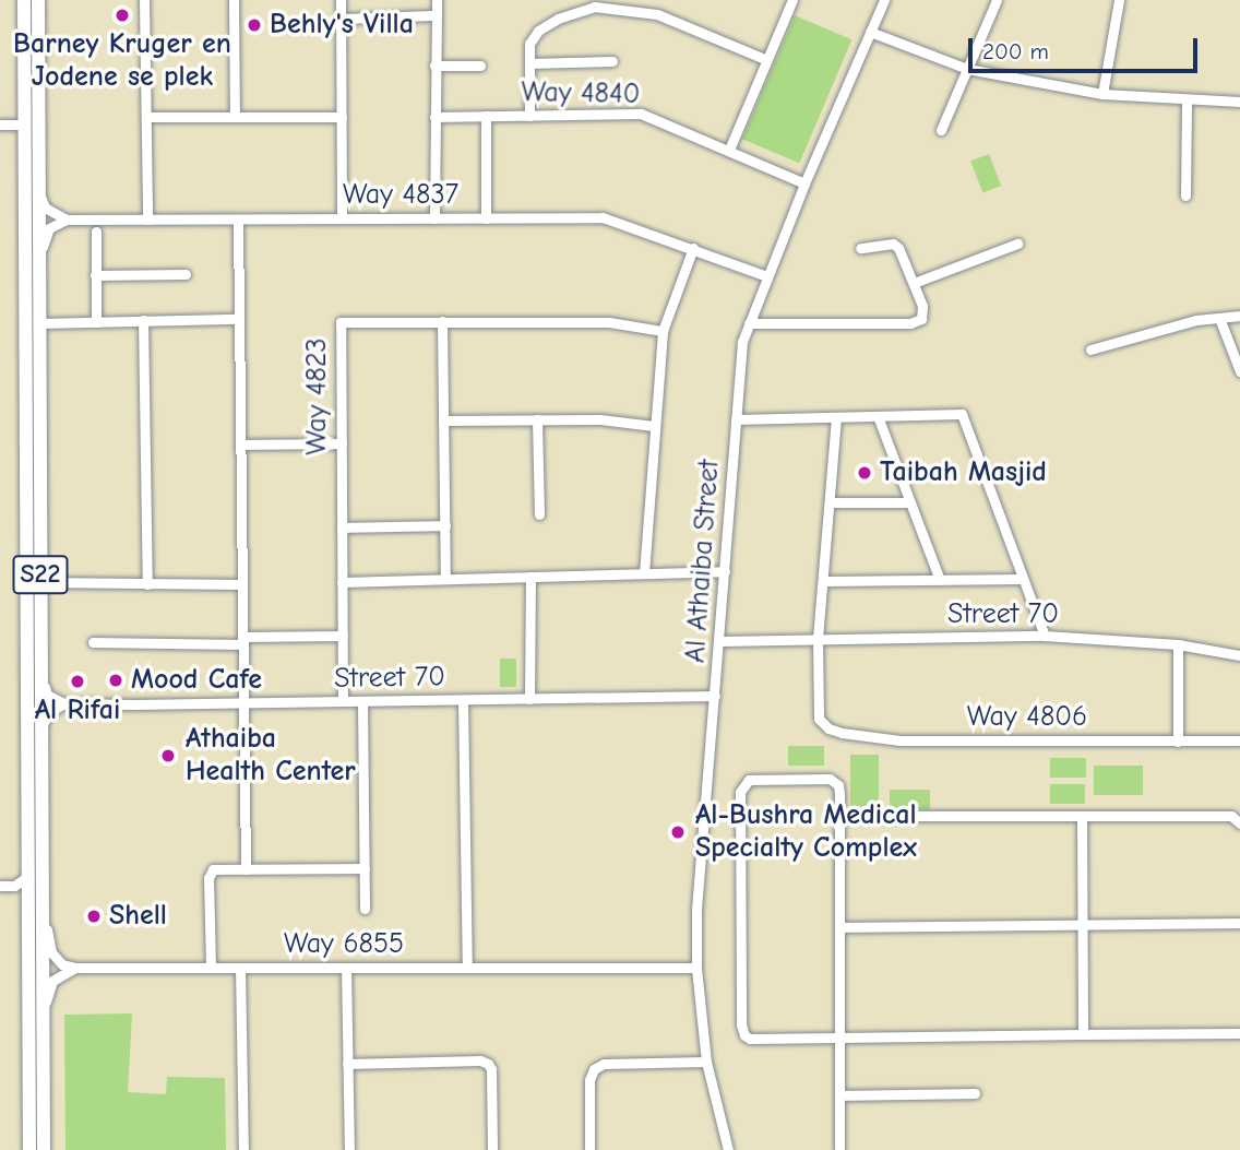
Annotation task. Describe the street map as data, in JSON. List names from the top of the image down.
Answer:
{
  "streets": {
    "main road": ["S22"],
    "street": [
      "Way 4840",
      "Way 4837",
      "Way 4823",
      "Al Athaiba Street",
      "Street 70",
      "Way 4806",
      "Way 6855"
    ]
  },
  "crossings": [
    ["Way 4840", "Al Athaiba Street"],
    ["Way 4837", "Al Athaiba Street"],
    ["Way 4823", "Street 70"],
    ["Al Athaiba Street", "Street 70"],
    ["Al Athaiba Street", "Way 6855"],
    ["Street 70", "Way 4806"]
  ],
  "places": [
    "Barney Kruger en Jodene se plek",
    "Behly's Villa",
    "Taibah Masjid",
    "Mood Cafe",
    "Al Rifai",
    "Athaiba Health Center",
    "Al-Bushra Medical Specialty Complex",
    "Shell"
  ],
  "scale_bar": "200 m"
}
